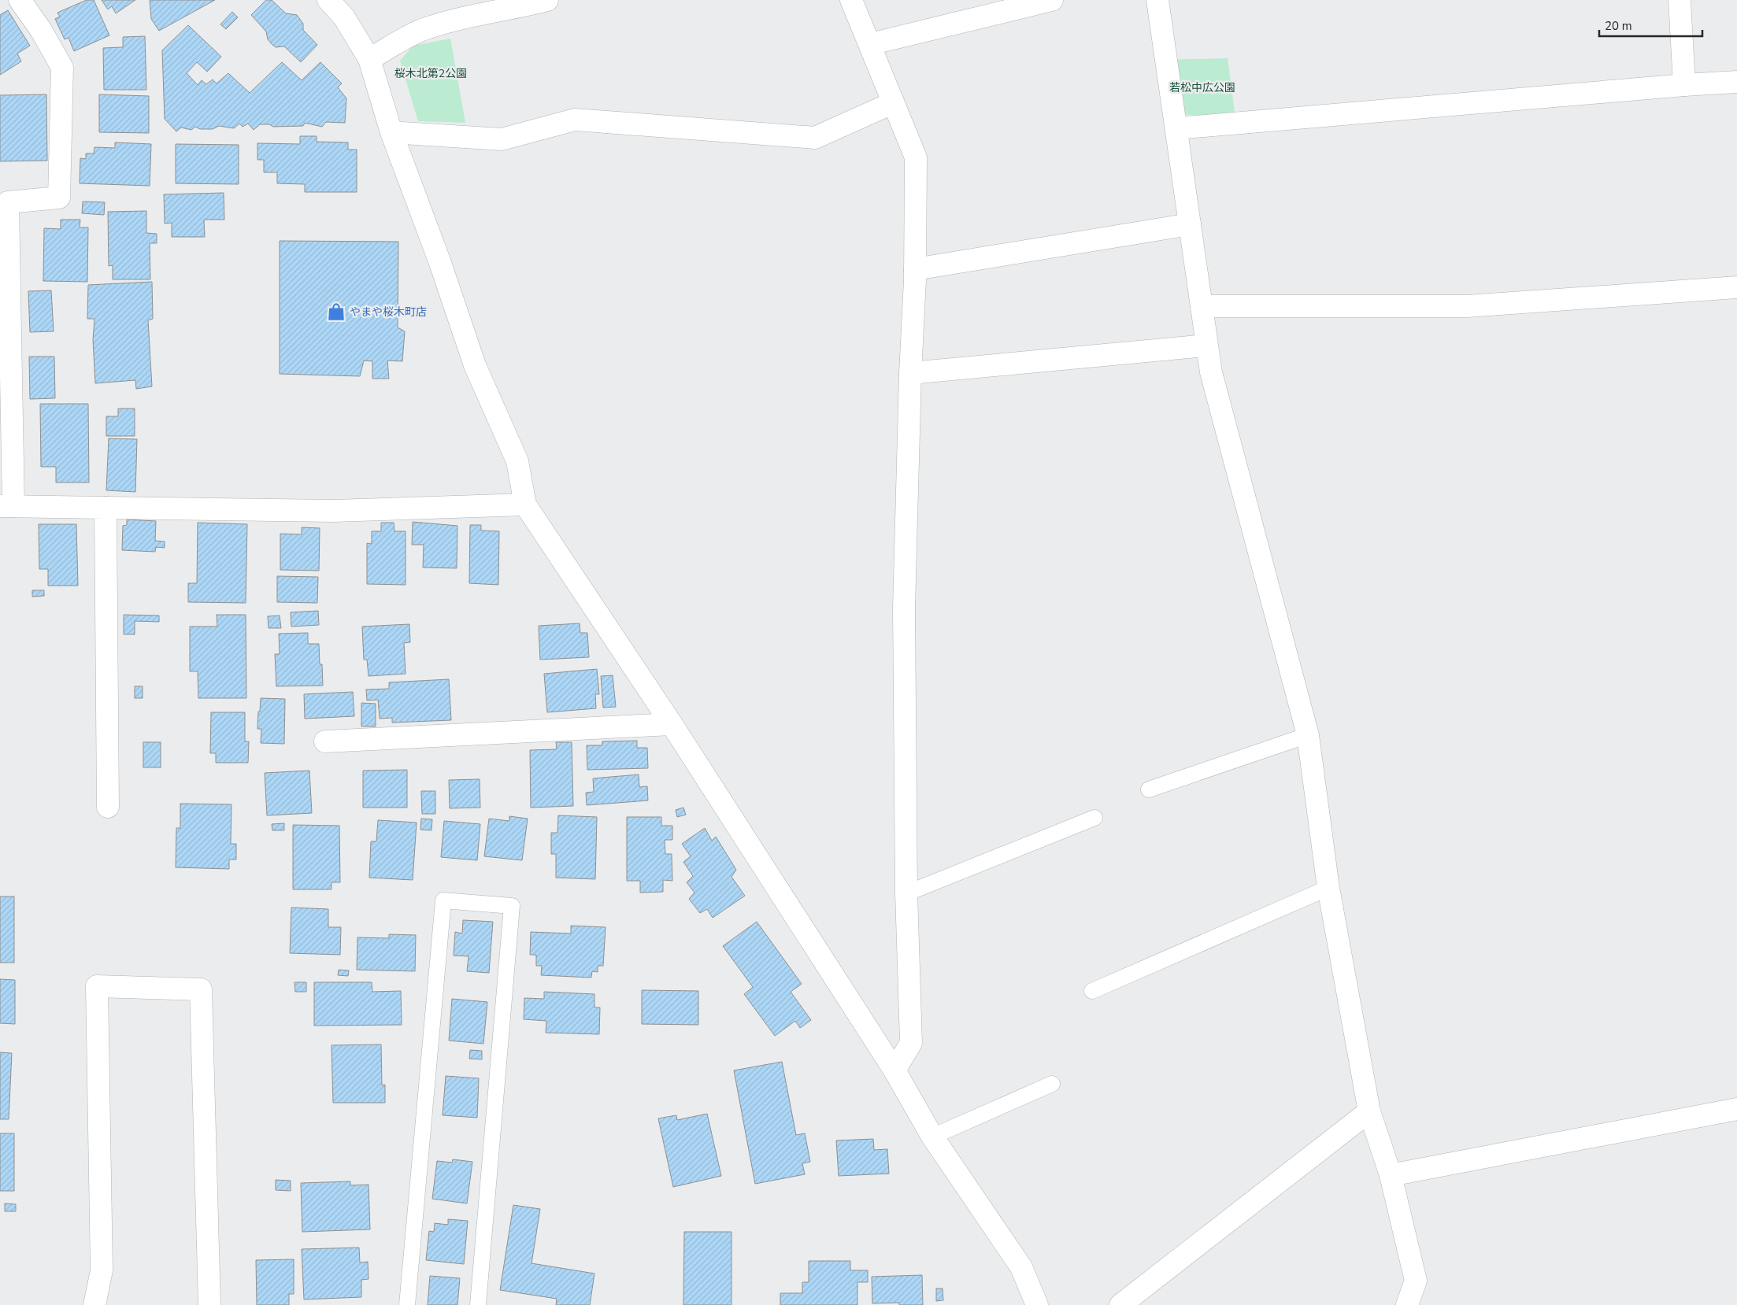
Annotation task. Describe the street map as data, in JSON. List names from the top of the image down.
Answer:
{
  "parks": ["桜木北第2公園", "若松中広公園"],
  "places": {
    "shop": ["やまや桜木町店"]
  },
  "scale_bar": "20 m"
}
